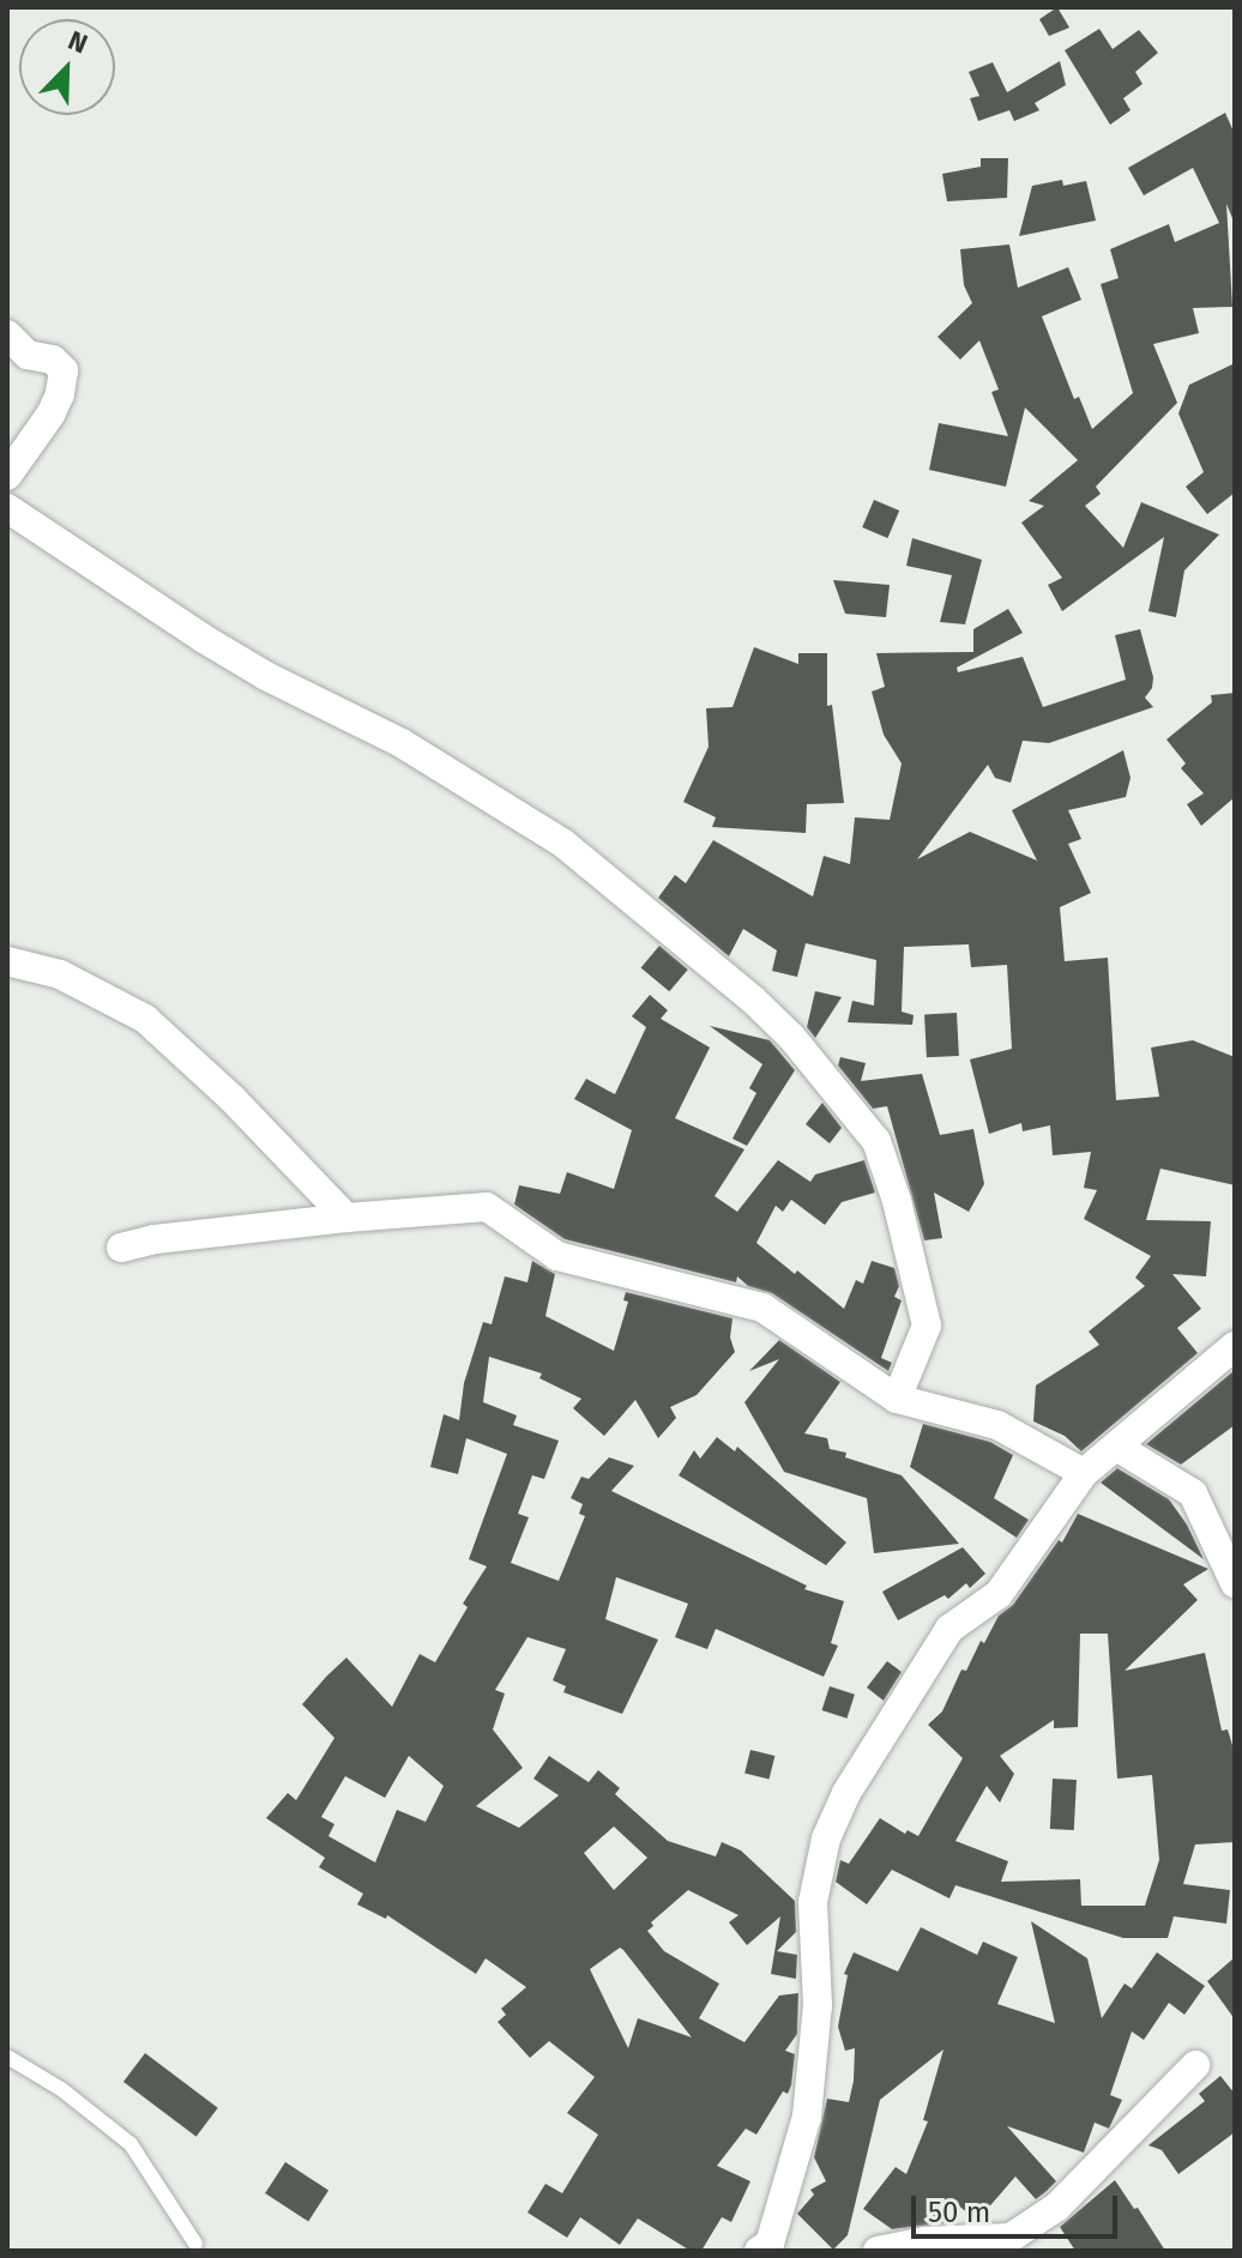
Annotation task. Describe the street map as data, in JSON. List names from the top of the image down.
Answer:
{
  "scale_bar": "50 m",
  "north": "top right"
}
